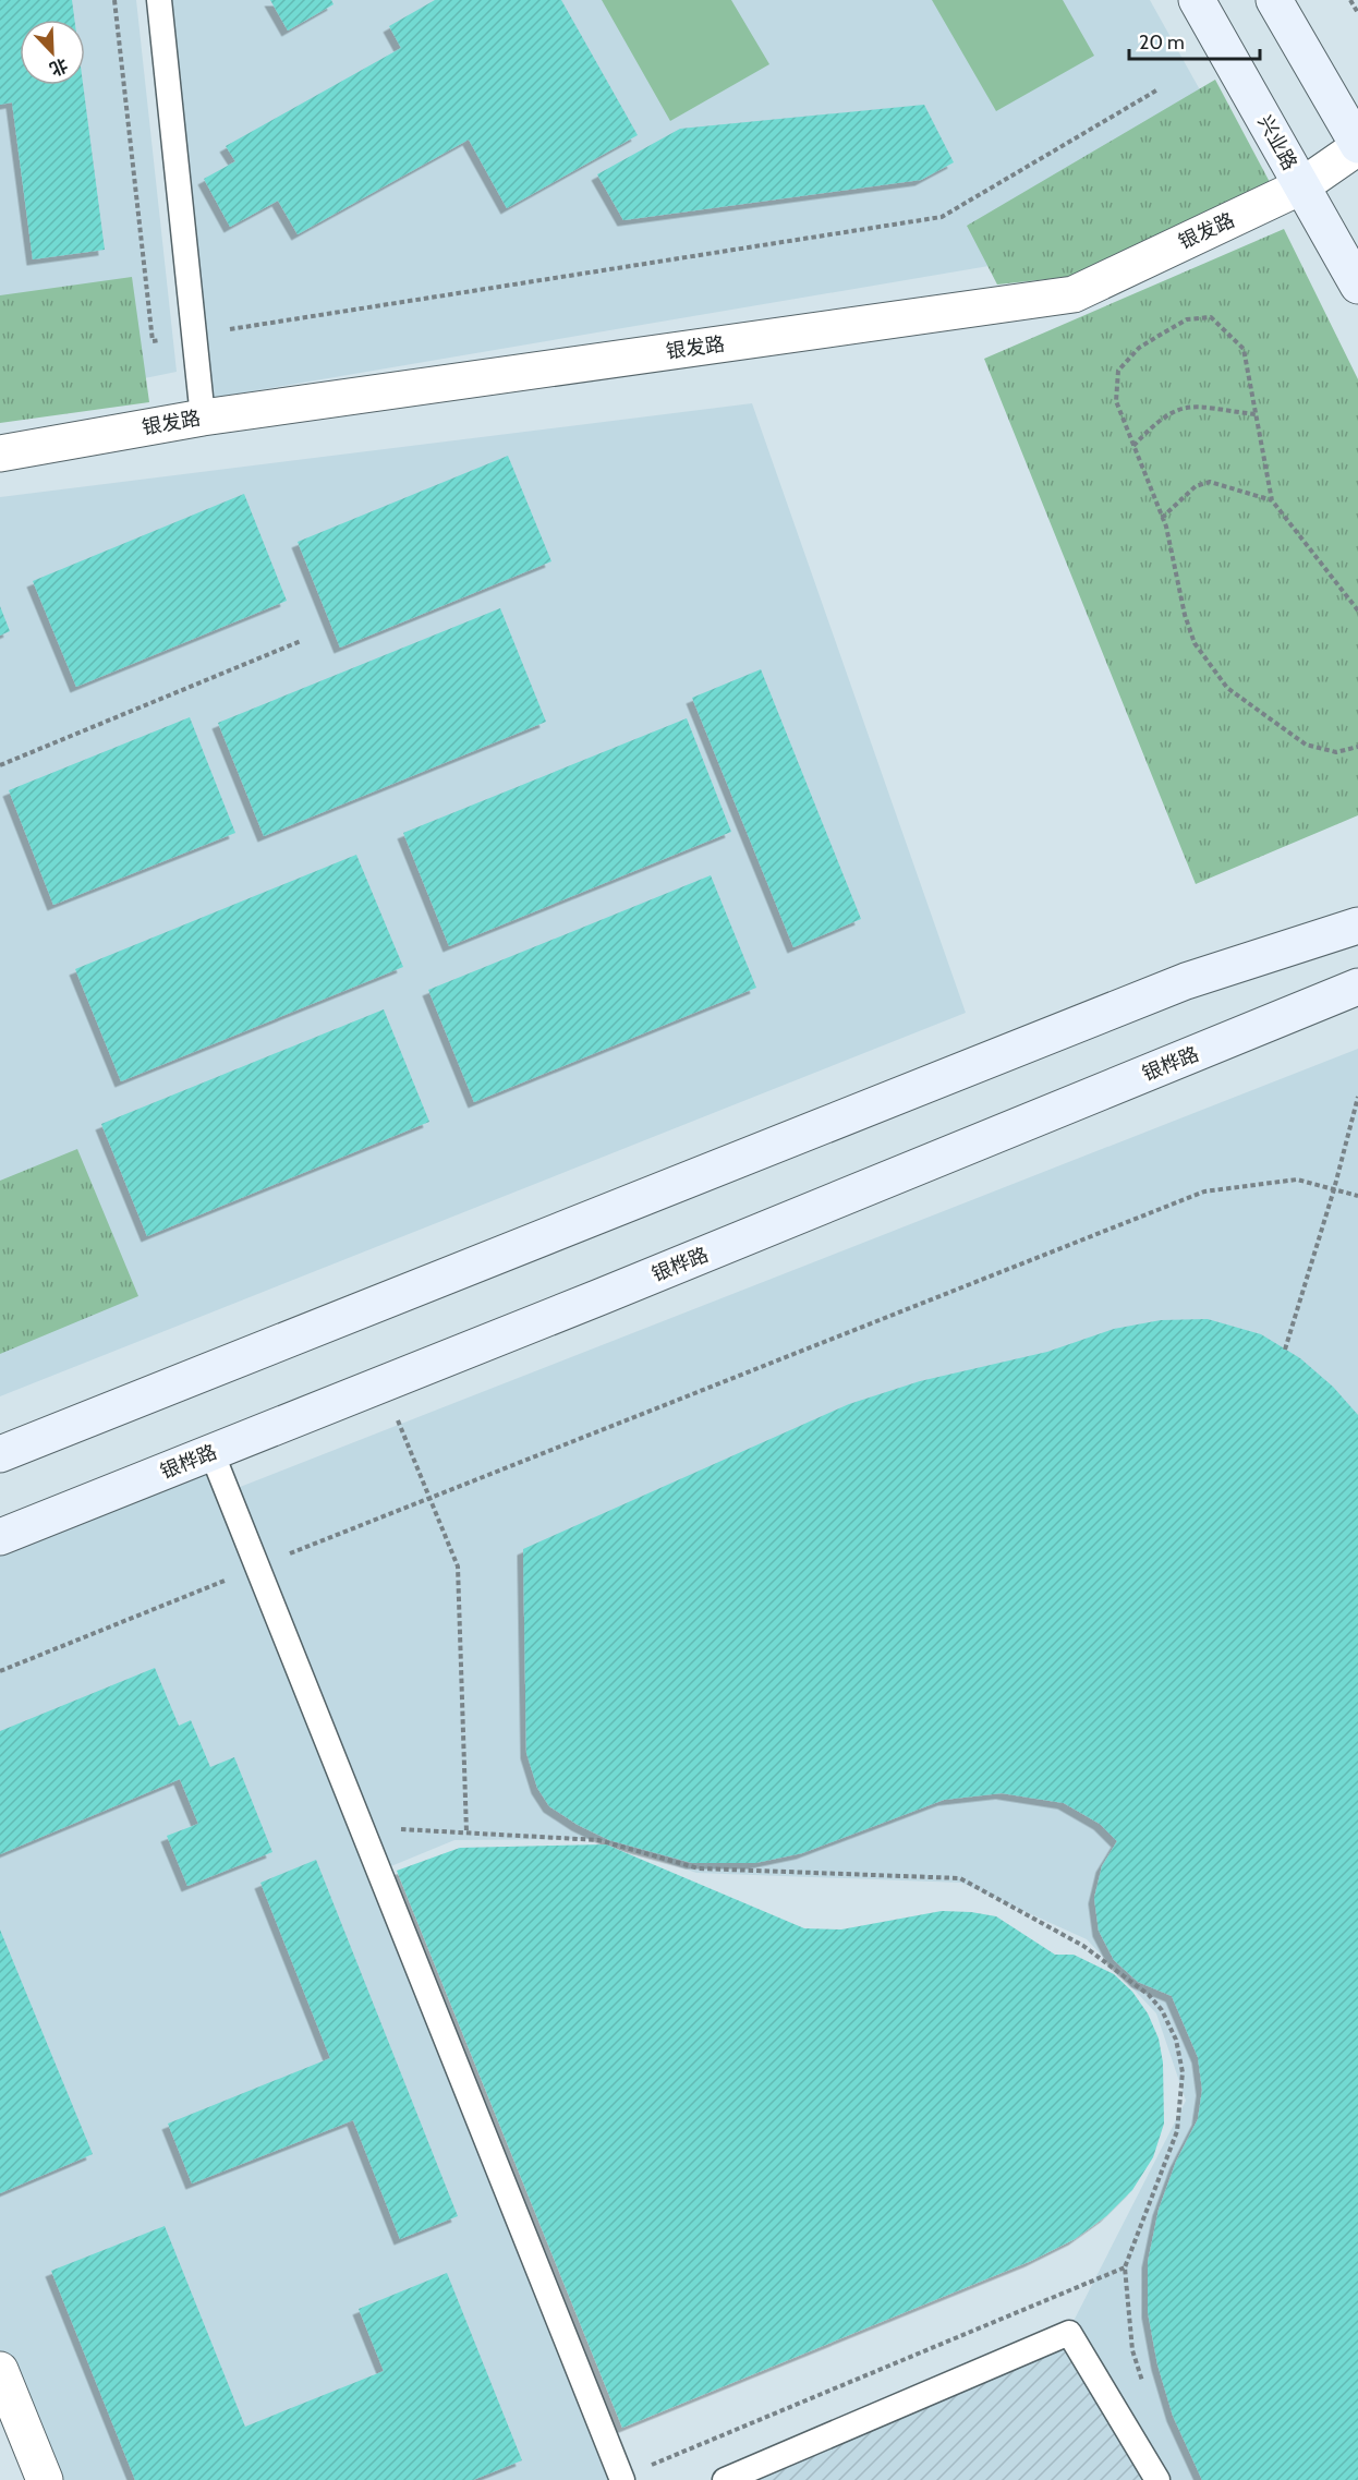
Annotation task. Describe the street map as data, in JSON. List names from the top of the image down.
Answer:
{
  "streets": {
    "main road": ["兴业路", "银桦路"],
    "street": ["银发路"]
  },
  "crossings": [
    ["兴业路", "银发路"]
  ],
  "scale_bar": "20 m",
  "north": "bottom right"
}
